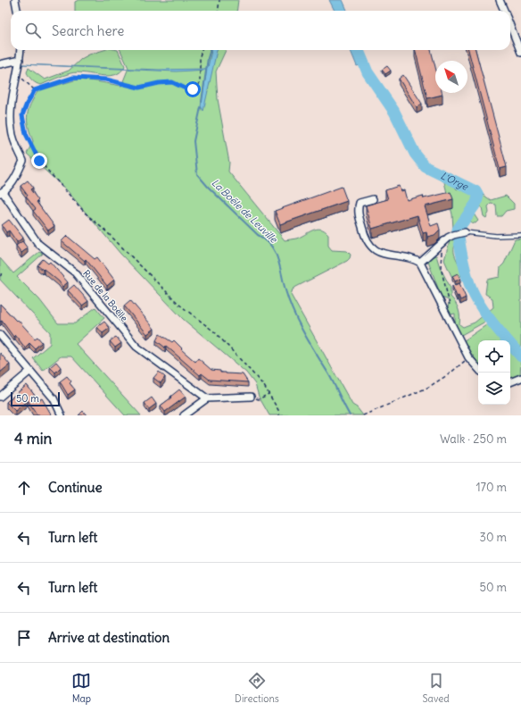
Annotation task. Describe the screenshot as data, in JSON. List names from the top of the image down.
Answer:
{
  "streets": {
    "street": ["Rue de la Boëlle"]
  },
  "water": ["L'Orge", "La Boële de Leuville"],
  "scale_bar": "50 m",
  "north": "top left",
  "page": {
    "search": "Search here",
    "scale": "50 m",
    "heading": ["4 min", "Walk · 250 m"],
    "list": [
      ["Continue", "170 m"],
      ["Turn left", "30 m"],
      ["Turn left", "50 m"],
      "Arrive at destination"
    ],
    "nav": ["Map", "Directions", "Saved"]
  }
}
